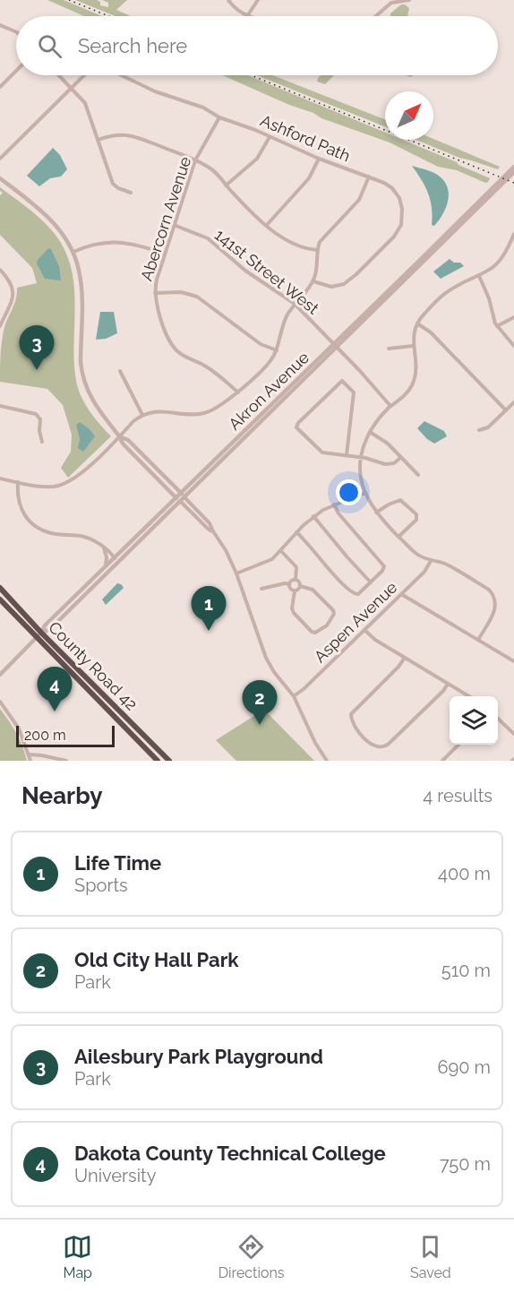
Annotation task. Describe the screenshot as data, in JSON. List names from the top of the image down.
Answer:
{
  "streets": {
    "highway": ["County Road 42"],
    "street": [
      "Ashford Path",
      "Abercorn Avenue",
      "141st Street West",
      "Akron Avenue",
      "Aspen Avenue"
    ]
  },
  "crossings": [
    ["Ashford Path", "Abercorn Avenue"],
    ["Abercorn Avenue", "141st Street West"],
    ["141st Street West", "Akron Avenue"],
    ["Akron Avenue", "County Road 42"]
  ],
  "scale_bar": "200 m",
  "north": "top right",
  "page": {
    "search": "Search here",
    "pins": [
      "3",
      "1",
      "4",
      "2"
    ],
    "scale": "200 m",
    "heading": ["Nearby", "4 results"],
    "list": [
      {
        "mark": "1",
        "name": "Life Time",
        "note": "Sports",
        "value": "400 m"
      },
      {
        "mark": "2",
        "name": "Old City Hall Park",
        "note": "Park",
        "value": "510 m"
      },
      {
        "mark": "3",
        "name": "Ailesbury Park Playground",
        "note": "Park",
        "value": "690 m"
      },
      {
        "mark": "4",
        "name": "Dakota County Technical College",
        "note": "University",
        "value": "750 m"
      }
    ],
    "nav": ["Map", "Directions", "Saved"]
  }
}
